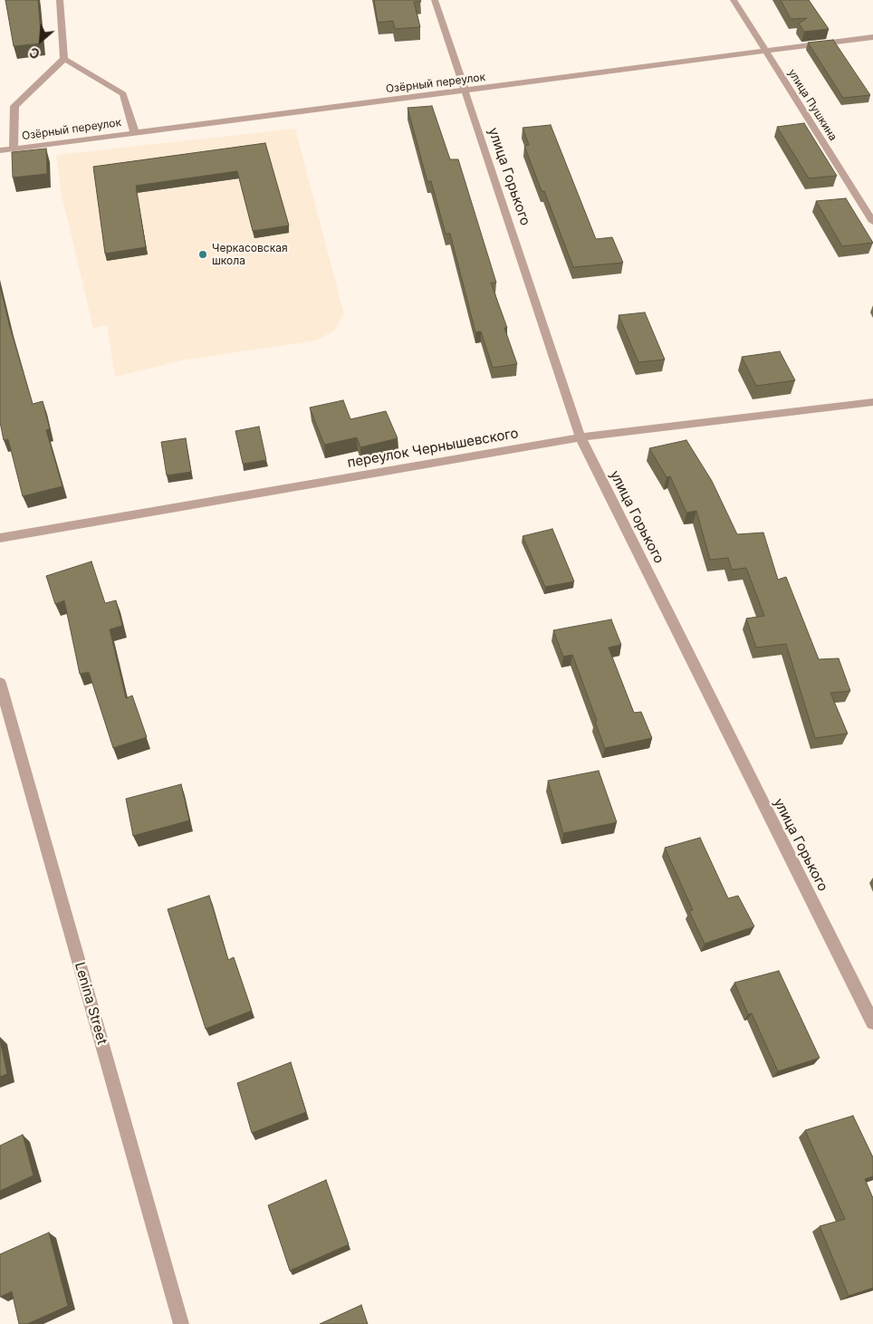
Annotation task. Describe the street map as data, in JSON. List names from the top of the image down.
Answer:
{
  "streets": {
    "street": [
      "Озёрный переулок",
      "улица Пушкина",
      "улица Горького",
      "переулок Чернышевского",
      "Lenina Street"
    ]
  },
  "crossings": [
    ["Озёрный переулок", "улица Пушкина"],
    ["Озёрный переулок", "улица Горького"],
    ["улица Горького", "переулок Чернышевского"]
  ],
  "places": ["Черкасовская школа"],
  "north": "bottom left"
}
